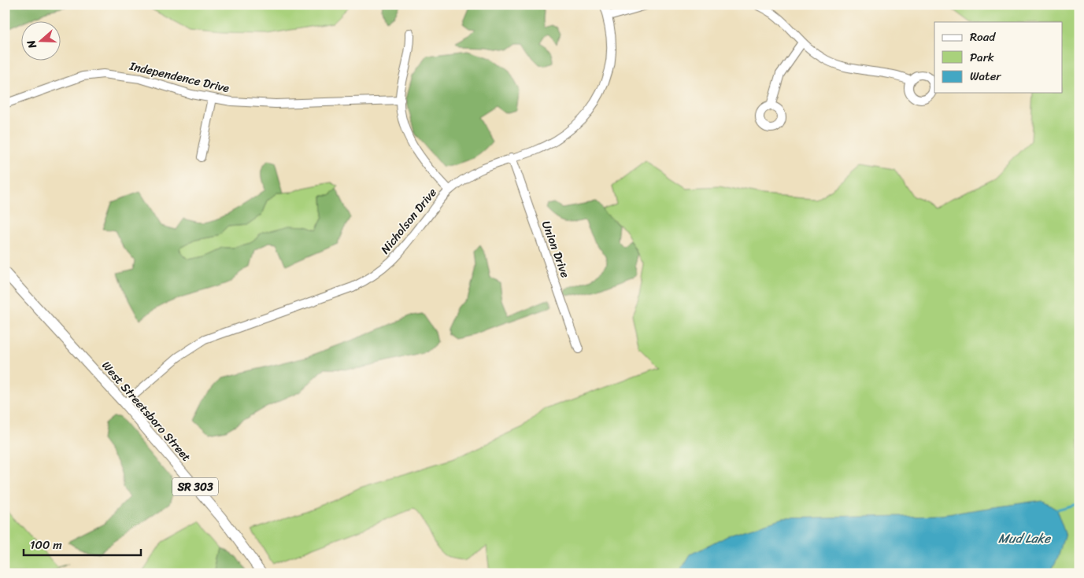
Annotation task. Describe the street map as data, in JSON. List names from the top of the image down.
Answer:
{
  "streets": {
    "main road": ["West Streetsboro Street", "SR 303"],
    "street": ["Independence Drive", "Nicholson Drive", "Union Drive"]
  },
  "crossings": [
    ["Nicholson Drive", "Union Drive"],
    ["Nicholson Drive", "West Streetsboro Street"]
  ],
  "water": ["Mud Lake"],
  "legend": ["Road", "Park", "Water"],
  "scale_bar": "100 m",
  "north": "left"
}
